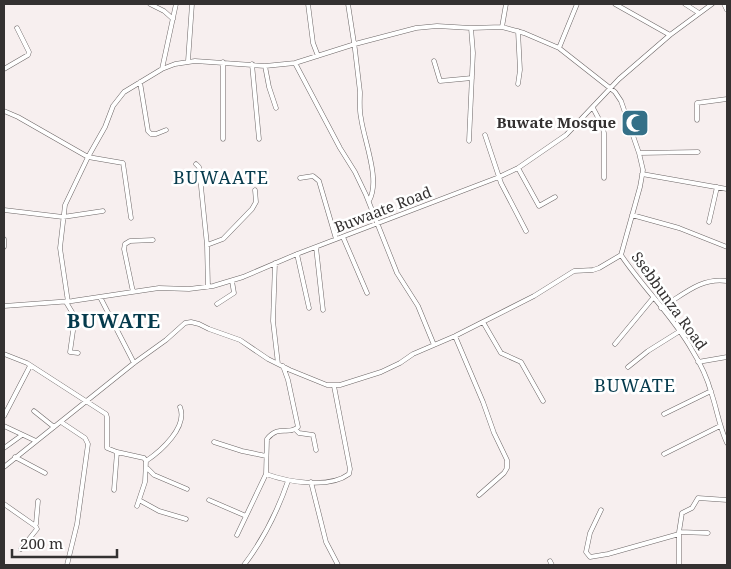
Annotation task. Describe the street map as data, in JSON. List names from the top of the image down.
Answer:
{
  "streets": {
    "street": ["Buwaate Road", "Ssebbunza Road"]
  },
  "crossings": [
    ["Buwaate Road", "Ssebbunza Road"]
  ],
  "districts": ["BUWAATE", "BUWATE", "BUWATE"],
  "places": {
    "mosque": ["Buwate Mosque"]
  },
  "scale_bar": "200 m"
}
